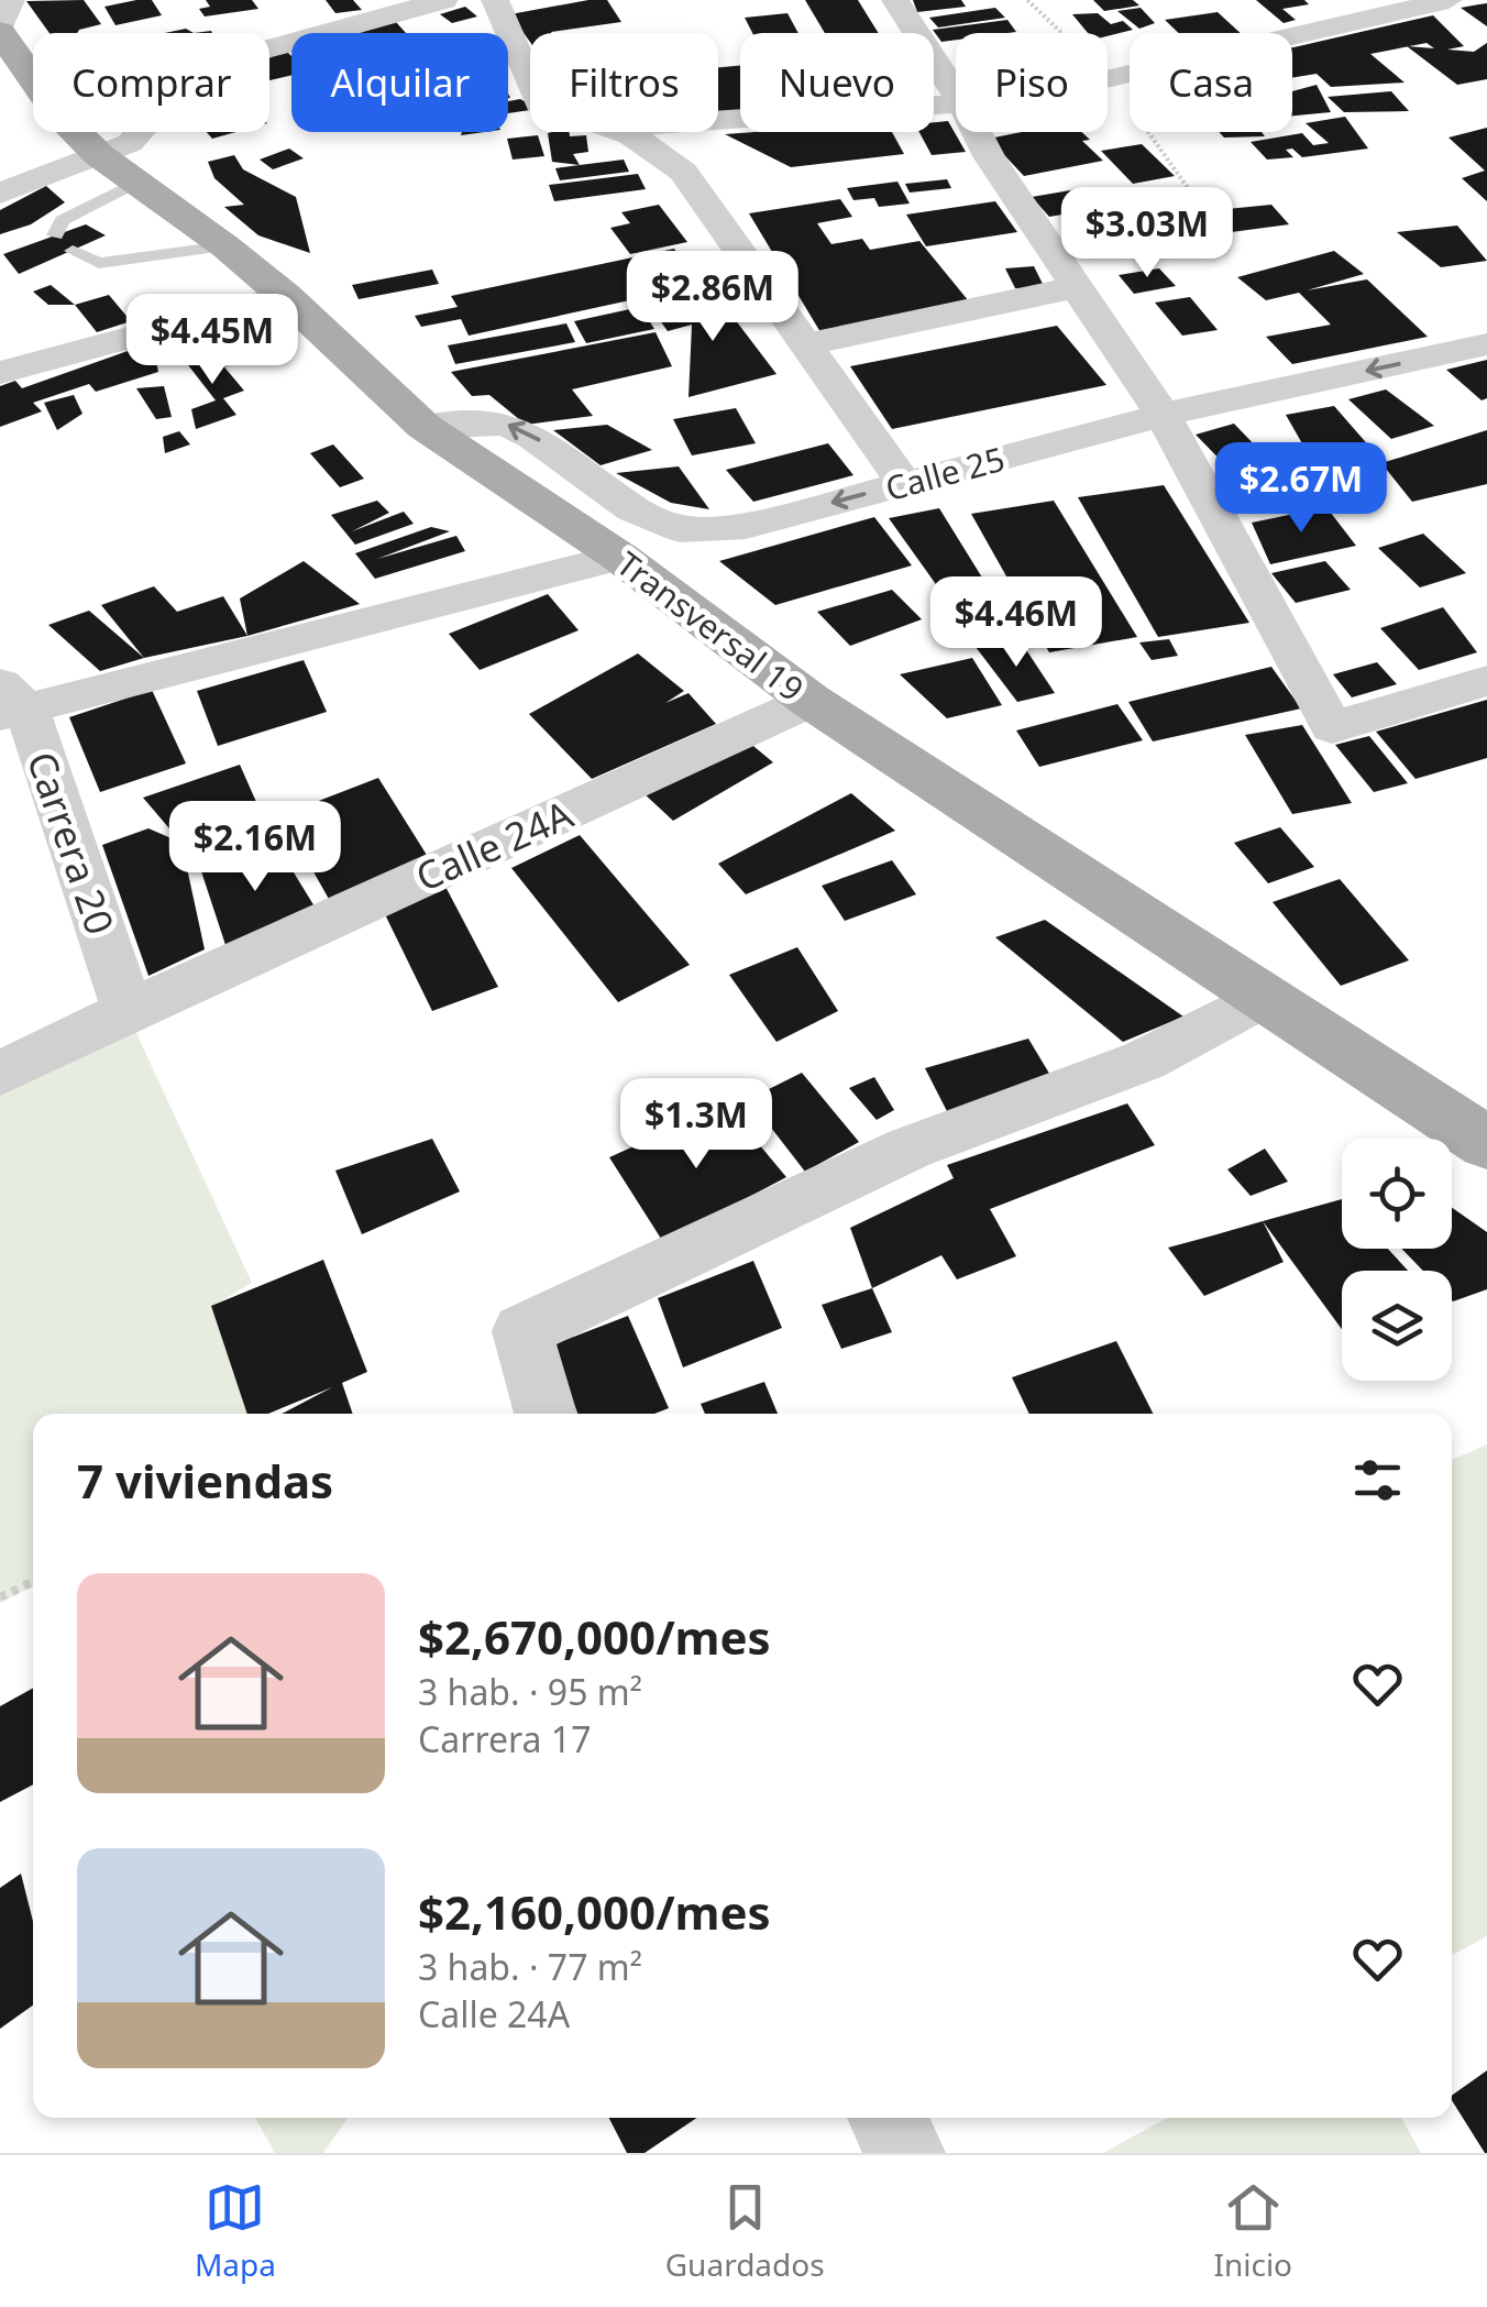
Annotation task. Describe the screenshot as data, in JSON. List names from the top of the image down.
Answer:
{
  "streets": {
    "main road": ["Transversal 19"],
    "street": ["Calle 25", "Carrera 20", "Calle 24A"]
  },
  "crossings": [
    ["Calle 25", "Transversal 19"],
    ["Transversal 19", "Calle 24A"],
    ["Carrera 20", "Calle 24A"]
  ],
  "page": {
    "chip": [
      "Comprar",
      "Alquilar",
      "Filtros",
      "Nuevo",
      "Piso",
      "Casa"
    ],
    "price": [
      "$3.03M",
      "$2.86M",
      "$4.45M",
      "$2.67M",
      "$4.46M",
      "$2.16M",
      "$1.3M"
    ],
    "heading": "7 viviendas",
    "list": [
      {
        "name": "$2,670,000/mes",
        "note": "3 hab. · 95 m² · Carrera 17"
      },
      {
        "name": "$2,160,000/mes",
        "note": "3 hab. · 77 m² · Calle 24A"
      }
    ],
    "tabs": ["Mapa", "Guardados", "Inicio"]
  }
}
